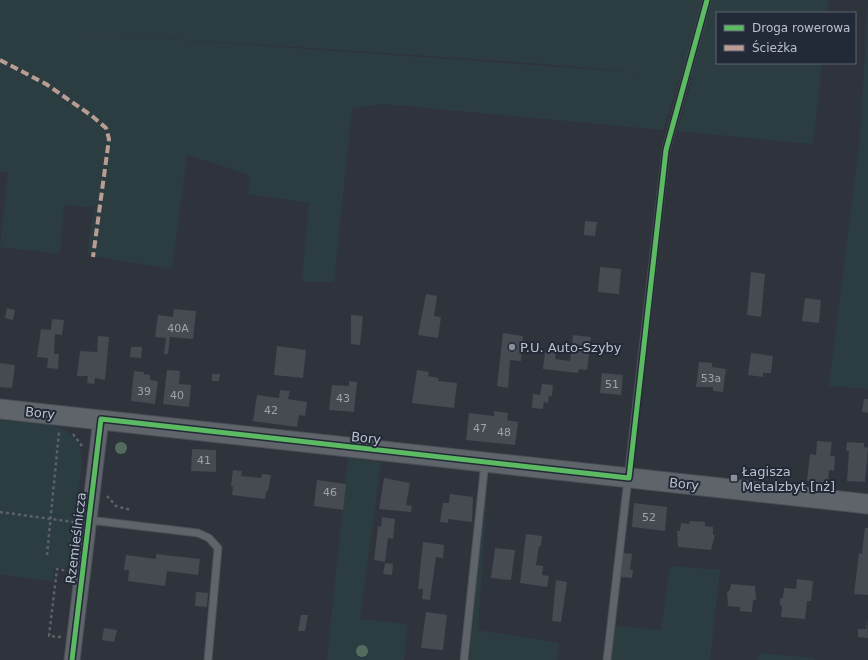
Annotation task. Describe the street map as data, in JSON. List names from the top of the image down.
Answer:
{
  "streets": {
    "street": ["Bory", "Rzemieślnicza"]
  },
  "crossings": [
    ["Bory", "Rzemieślnicza"]
  ],
  "places": {
    "other": ["P.U. Auto-Szyby"],
    "transit": ["Łagisza Metalzbyt [nż]"]
  },
  "house_numbers": [
    "40A",
    "53a",
    "51",
    "39",
    "40",
    "43",
    "42",
    "47",
    "48",
    "41",
    "46",
    "52"
  ],
  "legend": ["Droga rowerowa", "Ścieżka"]
}
